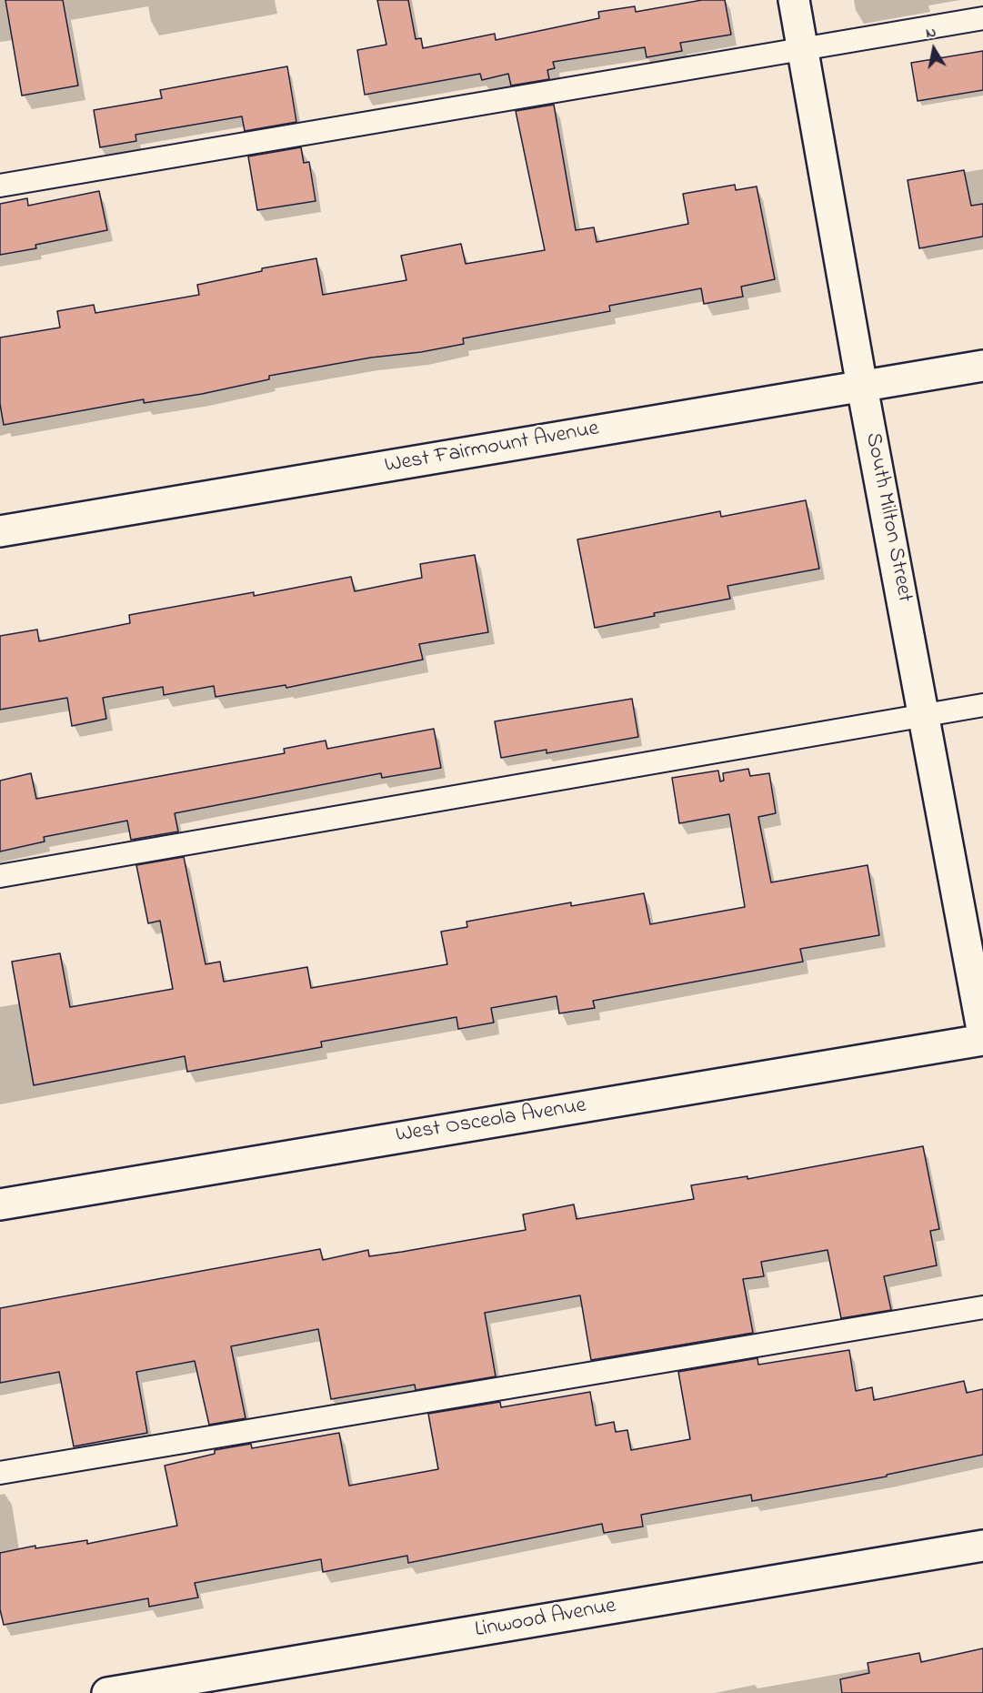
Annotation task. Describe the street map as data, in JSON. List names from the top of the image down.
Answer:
{
  "streets": {
    "street": [
      "West Fairmount Avenue",
      "South Milton Street",
      "West Osceola Avenue",
      "Linwood Avenue"
    ]
  },
  "crossings": [
    ["West Fairmount Avenue", "South Milton Street"]
  ],
  "north": "top"
}
